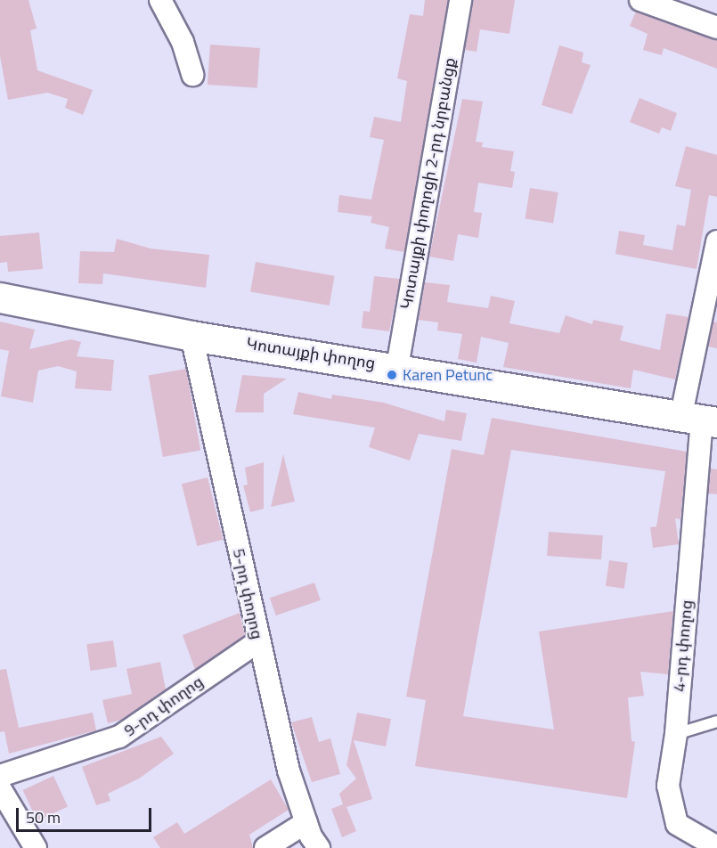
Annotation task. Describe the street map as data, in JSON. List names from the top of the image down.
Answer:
{
  "streets": {
    "main road": ["Կոտայքի փողոց"],
    "street": [
      "Կոտայքի փողոցի 2-րդ նրբանցք",
      "5-րդ փողոց",
      "4-րդ փողոց",
      "9-րդ փողոց"
    ]
  },
  "crossings": [
    ["Կոտայքի փողոցի 2-րդ նրբանցք", "Կոտայքի փողոց"],
    ["Կոտայքի փողոց", "5-րդ փողոց"],
    ["Կոտայքի փողոց", "4-րդ փողոց"],
    ["5-րդ փողոց", "9-րդ փողոց"]
  ],
  "places": ["Karen Petunc"],
  "scale_bar": "50 m"
}
